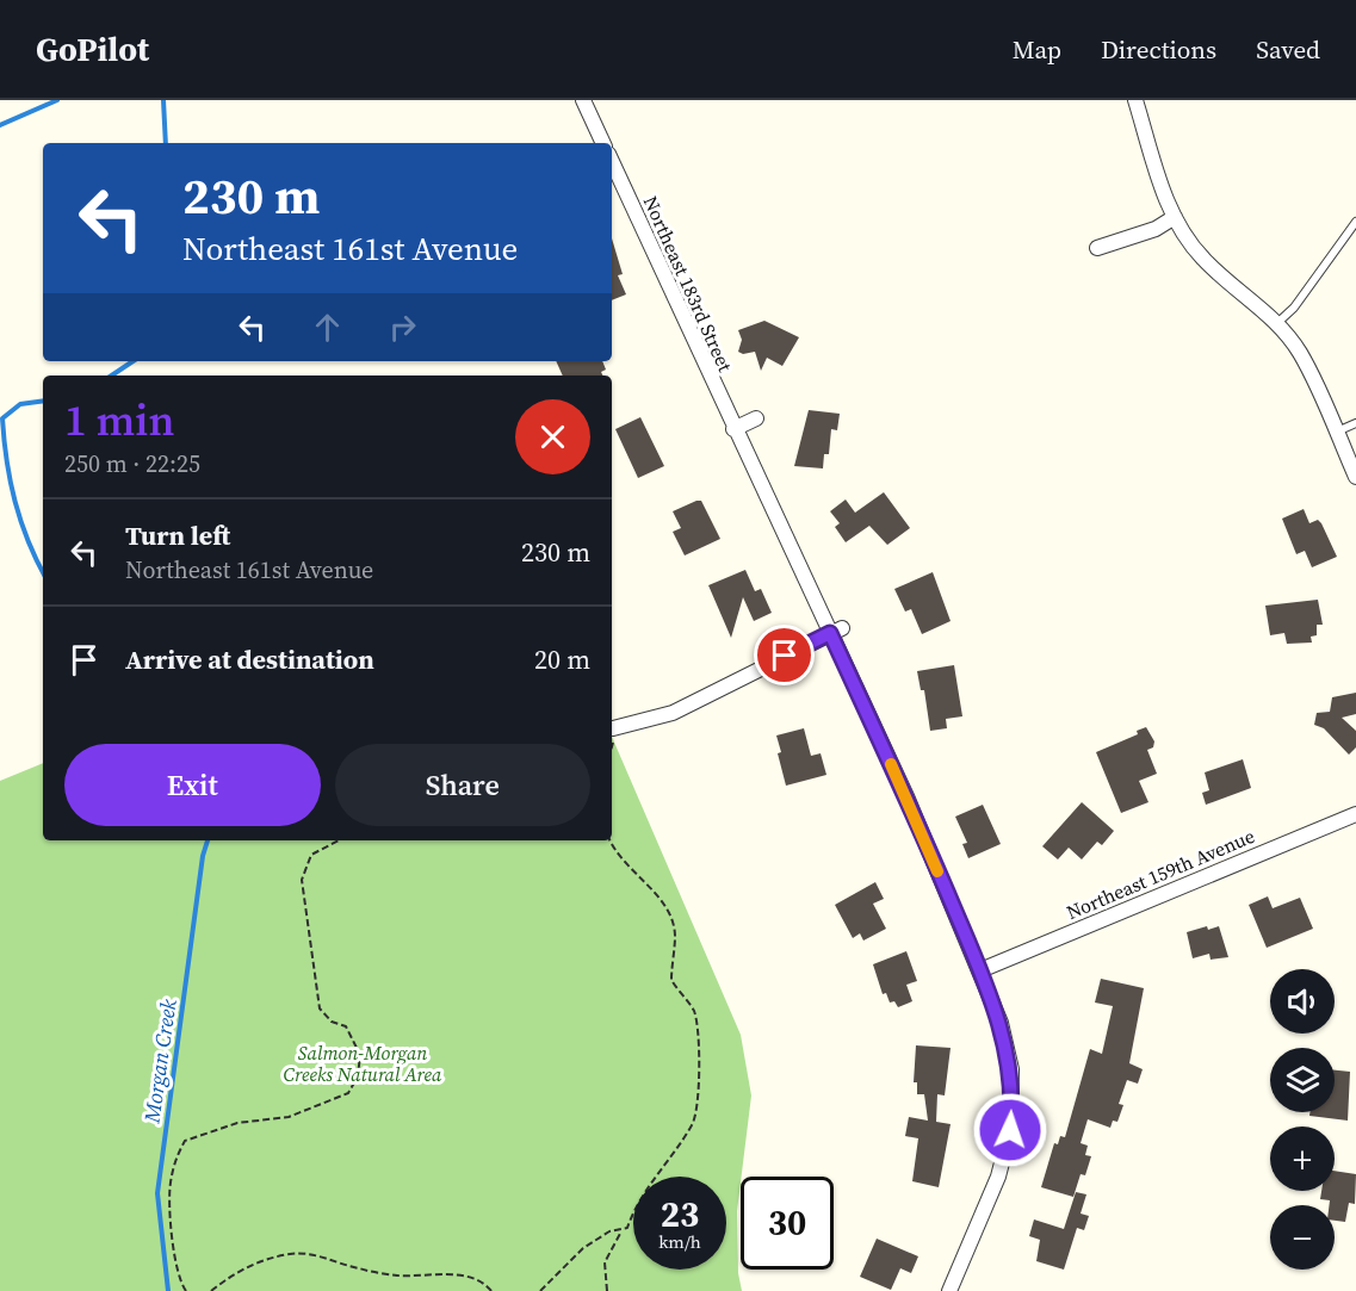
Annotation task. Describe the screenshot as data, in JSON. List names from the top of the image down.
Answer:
{
  "streets": {
    "street": ["Northeast 183rd Street", "Northeast 159th Avenue"]
  },
  "crossings": [
    ["Northeast 183rd Street", "Northeast 159th Avenue"]
  ],
  "water": ["Morgan Creek"],
  "parks": ["Salmon-Morgan Creeks Natural Area"],
  "page": {
    "header": "GoPilot",
    "nav": ["Map", "Directions", "Saved"],
    "turn": ["230 m", "Northeast 161st Avenue"],
    "heading": ["1 min", "250 m · 22:25"],
    "list": [
      {
        "name": "Turn left",
        "note": "Northeast 161st Avenue",
        "value": "230 m"
      },
      {
        "name": "Arrive at destination",
        "value": "20 m"
      }
    ],
    "buttons": ["Exit", "Share"],
    "map_buttons": ["+", "−"],
    "speed": "23 km/h",
    "limit": "30"
  }
}
